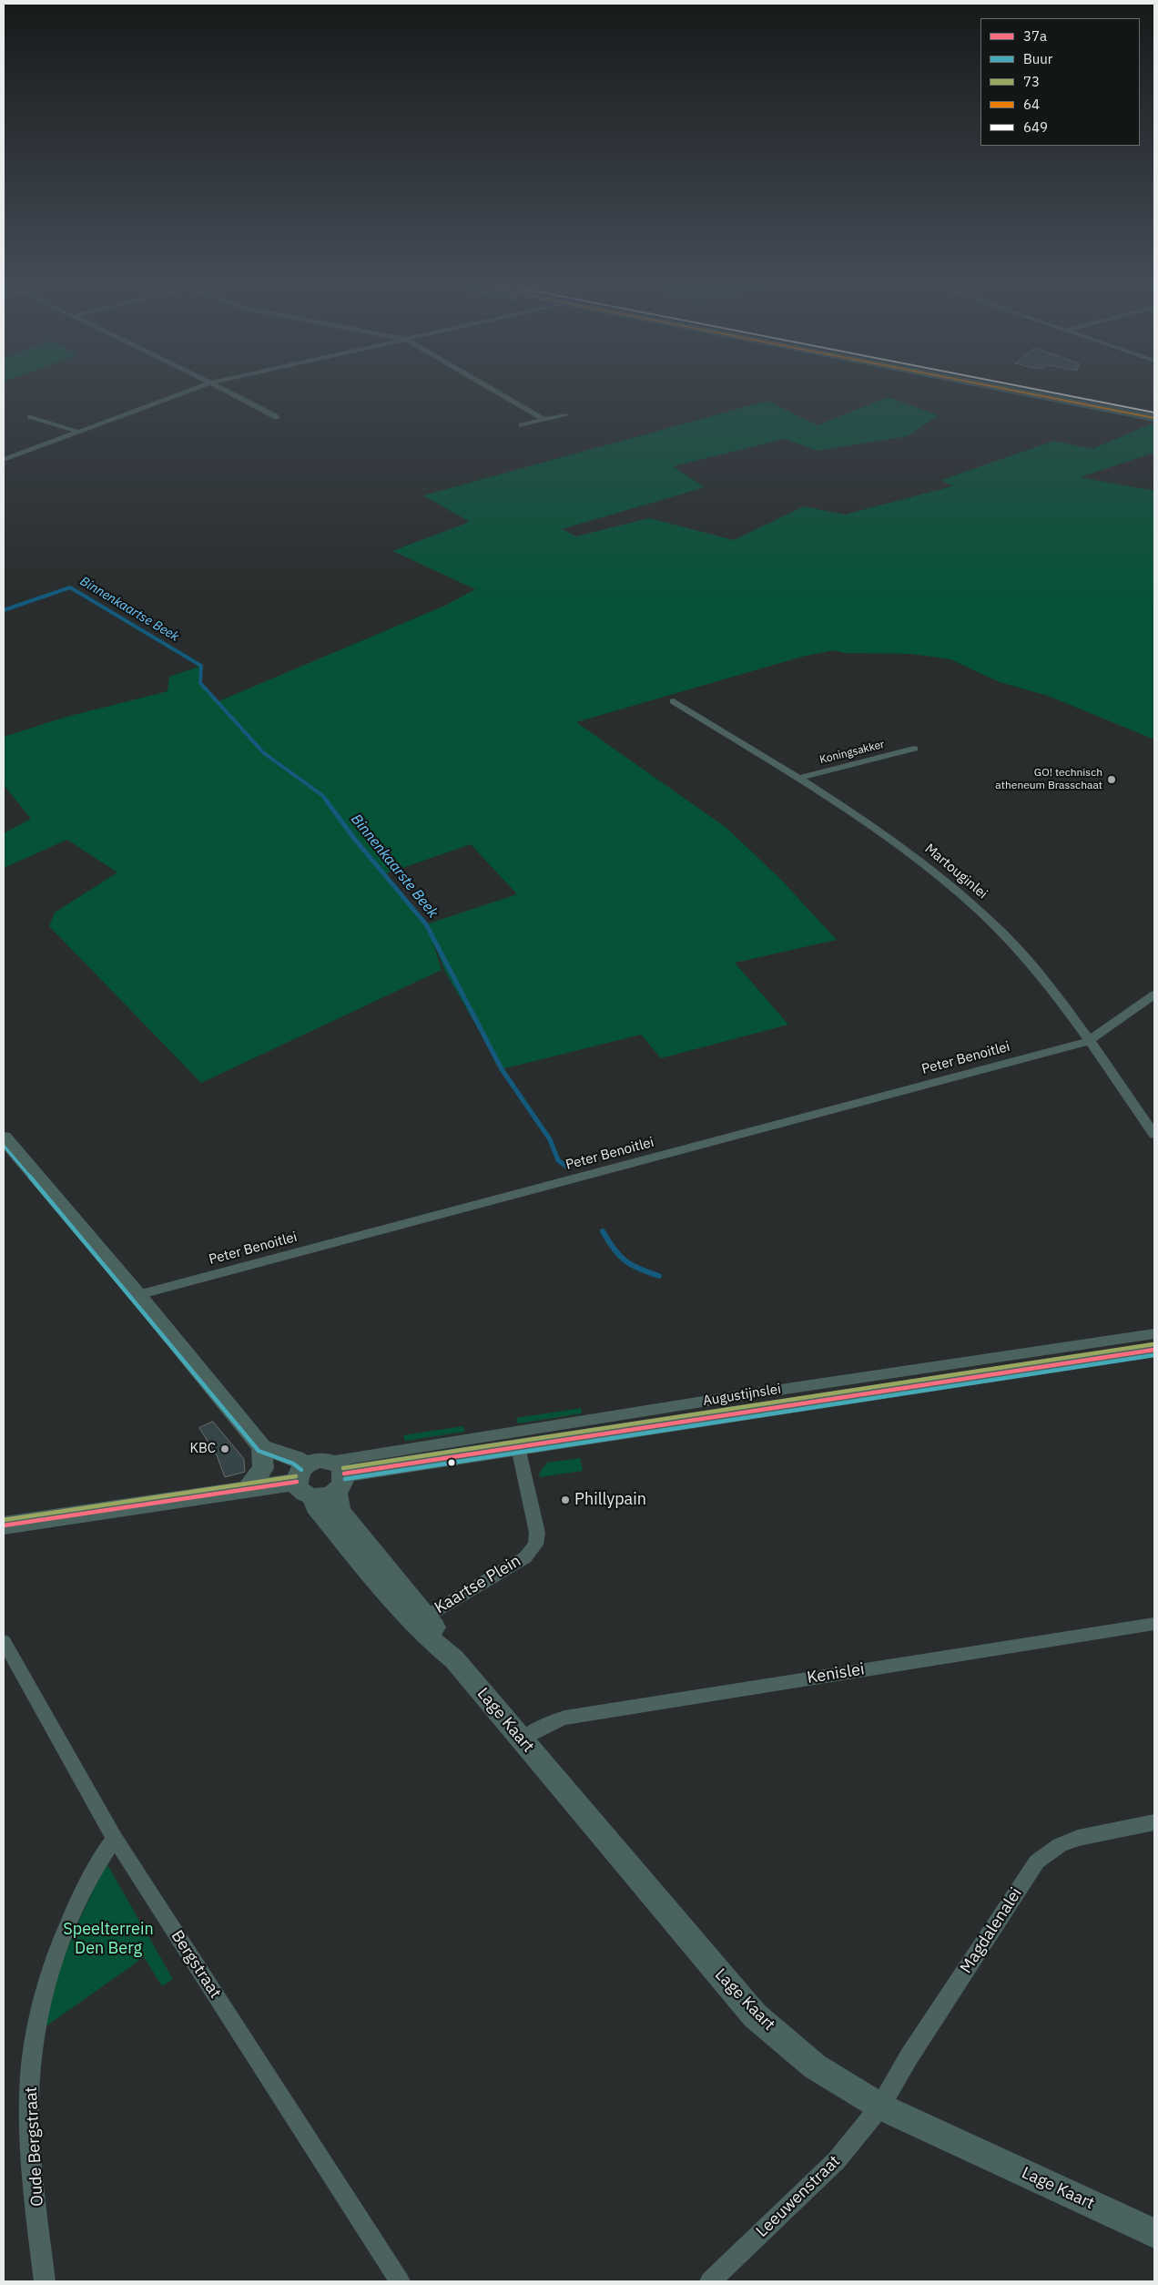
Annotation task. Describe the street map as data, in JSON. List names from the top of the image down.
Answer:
{
  "streets": {
    "street": [
      "Koningsakker",
      "Martouginlei",
      "Peter Benoitlei",
      "Augustijnslei",
      "Kaartse Plein",
      "Kenislei",
      "Lage Kaart",
      "Magdalenalei",
      "Bergstraat",
      "Oude Bergstraat",
      "Leeuwenstraat"
    ]
  },
  "crossings": [
    ["Koningsakker", "Martouginlei"],
    ["Martouginlei", "Peter Benoitlei"],
    ["Augustijnslei", "Kaartse Plein"],
    ["Augustijnslei", "Lage Kaart"],
    ["Kaartse Plein", "Lage Kaart"],
    ["Kenislei", "Lage Kaart"],
    ["Lage Kaart", "Magdalenalei"],
    ["Lage Kaart", "Leeuwenstraat"],
    ["Magdalenalei", "Leeuwenstraat"],
    ["Bergstraat", "Oude Bergstraat"]
  ],
  "water": ["Binnenkaartse Beek", "Binnenkaarste Beek"],
  "parks": ["Speelterrein Den Berg"],
  "places": ["GO! technisch atheneum Brasschaat", "KBC", "Phillypain"],
  "lines": [
    "transit line 64",
    "transit line 649",
    "transit line Buur",
    "transit line 73",
    "transit line 37a"
  ],
  "legend": [
    "37a",
    "Buur",
    "73",
    "64",
    "649"
  ]
}
